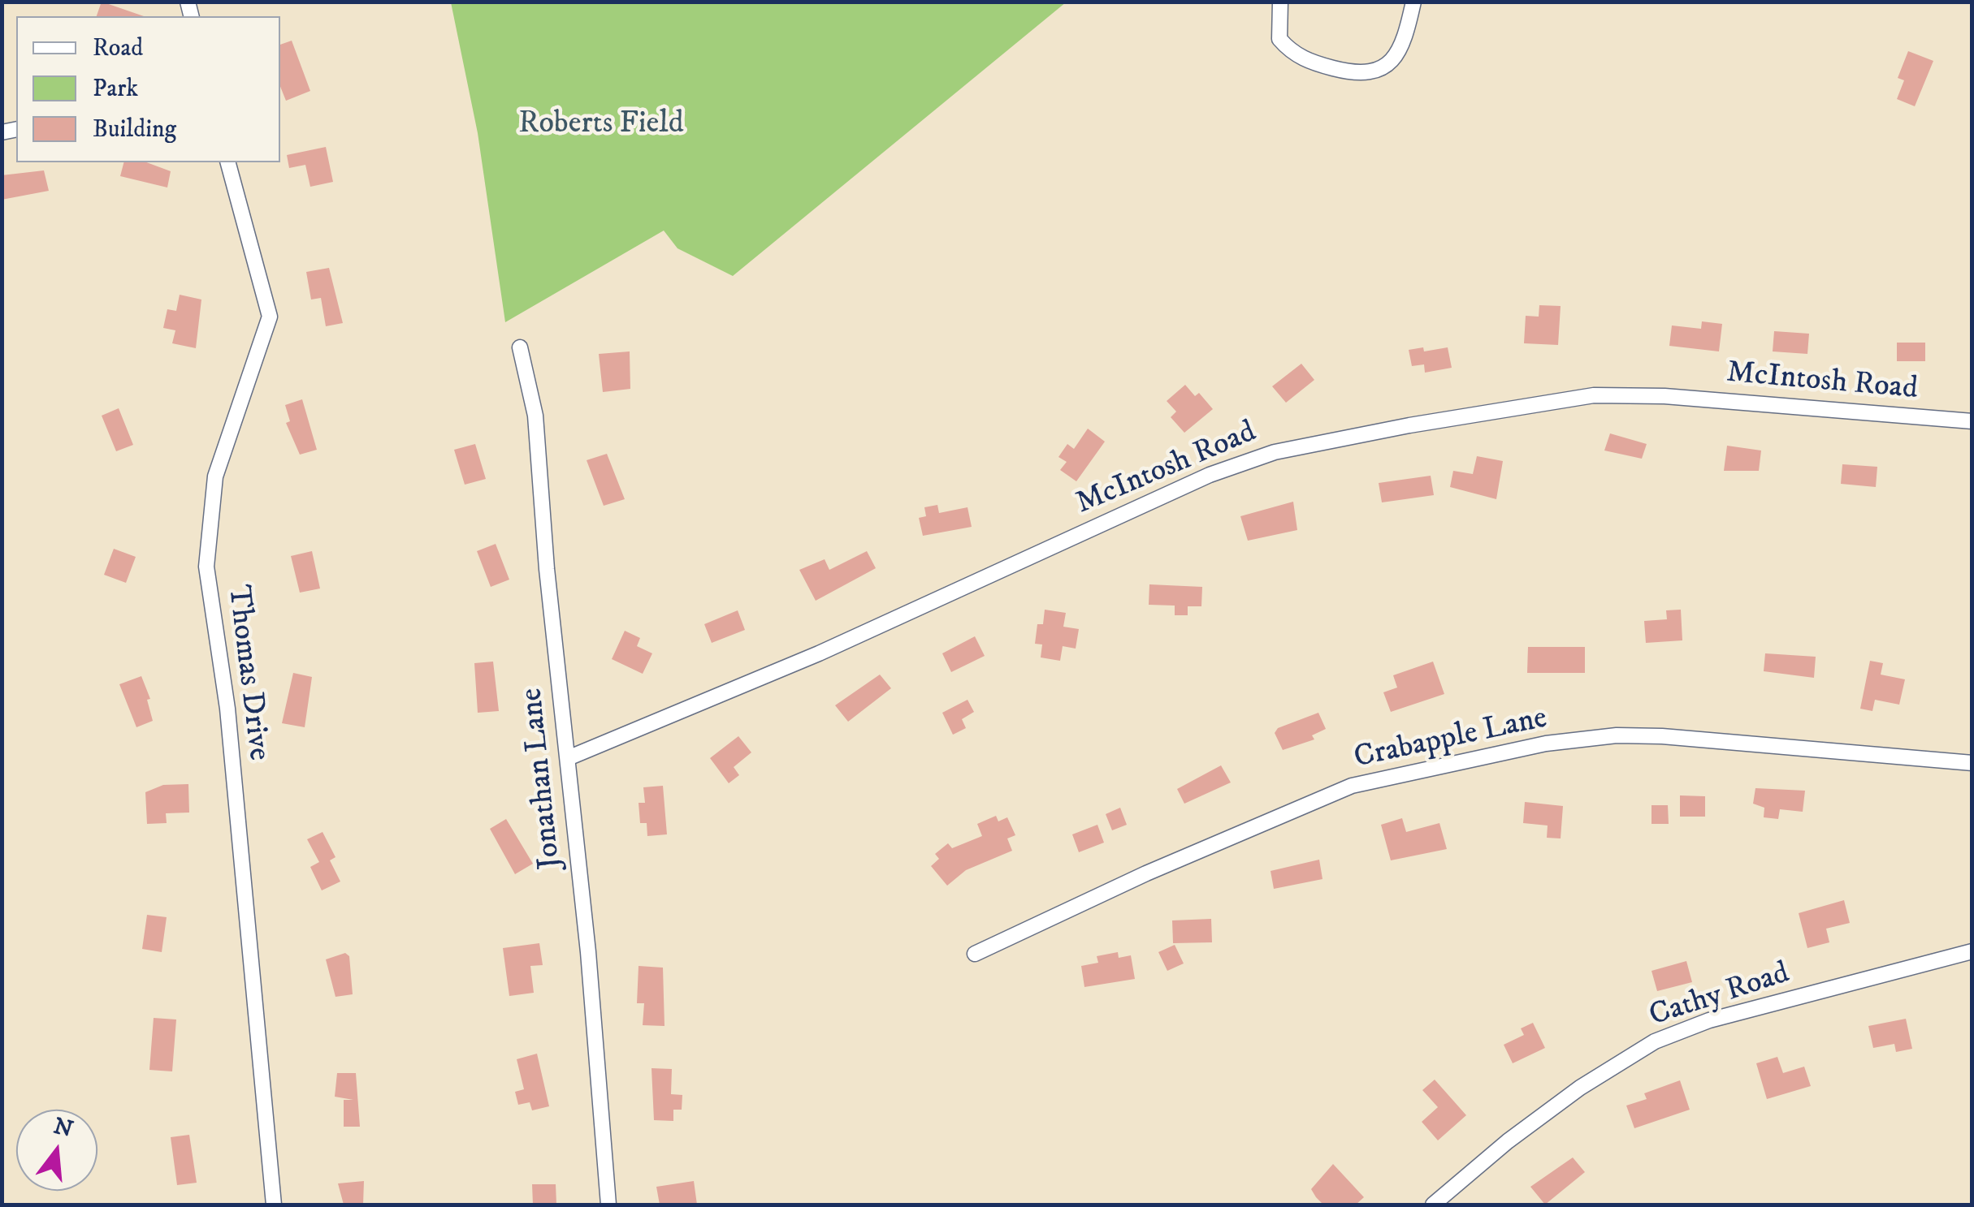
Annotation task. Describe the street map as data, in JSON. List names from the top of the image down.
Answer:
{
  "streets": {
    "street": [
      "McIntosh Road",
      "Thomas Drive",
      "Crabapple Lane",
      "Jonathan Lane",
      "Cathy Road"
    ]
  },
  "crossings": [
    ["McIntosh Road", "Jonathan Lane"]
  ],
  "parks": ["Roberts Field"],
  "legend": ["Road", "Park", "Building"],
  "north": "top"
}
